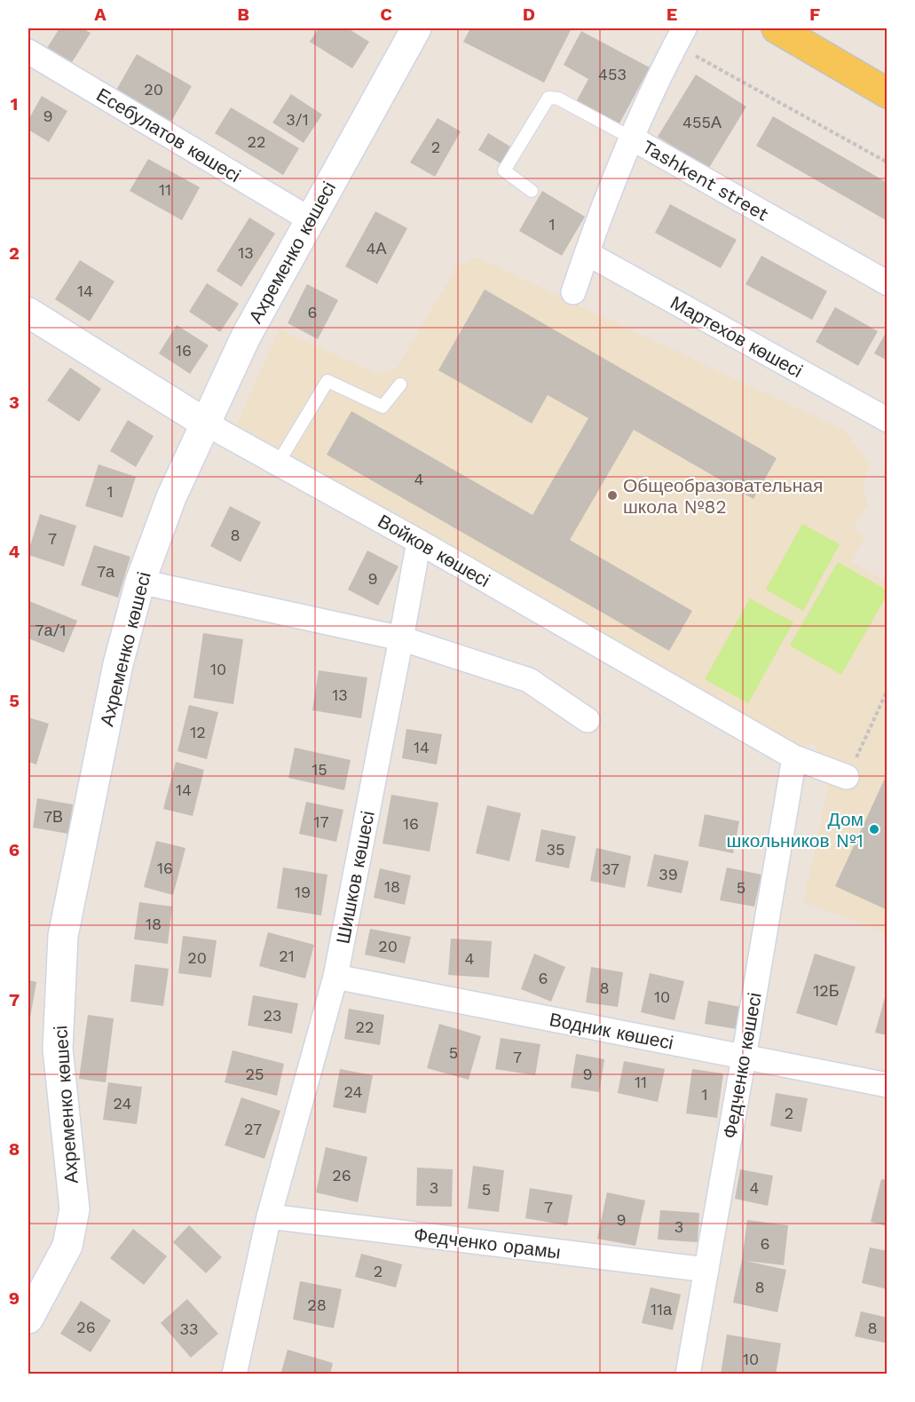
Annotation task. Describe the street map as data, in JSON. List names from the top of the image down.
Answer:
{
  "streets": {
    "street": [
      "Есебулатов көшесі",
      "Tashkent street",
      "Ахременко көшесі",
      "Мартехов көшесі",
      "Войков көшесі",
      "Шишков көшесі",
      "Водник көшесі",
      "Федченко көшесі",
      "Федченко орамы"
    ]
  },
  "crossings": [
    ["Есебулатов көшесі", "Ахременко көшесі"],
    ["Ахременко көшесі", "Войков көшесі"],
    ["Войков көшесі", "Шишков көшесі"],
    ["Войков көшесі", "Федченко көшесі"],
    ["Шишков көшесі", "Водник көшесі"],
    ["Шишков көшесі", "Федченко орамы"],
    ["Водник көшесі", "Федченко көшесі"],
    ["Федченко көшесі", "Федченко орамы"]
  ],
  "places": ["Общеобразовательная школа №82", "Дом школьников №1"],
  "house_numbers": [
    "453",
    "20",
    "9",
    "3/1",
    "455А",
    "22",
    "2",
    "11",
    "1",
    "4А",
    "13",
    "14",
    "6",
    "16",
    "4",
    "1",
    "8",
    "7",
    "7а",
    "9",
    "7а/1",
    "10",
    "13",
    "12",
    "14",
    "15",
    "14",
    "7В",
    "17",
    "16",
    "35",
    "16",
    "37",
    "39",
    "18",
    "5",
    "19",
    "18",
    "20",
    "21",
    "20",
    "4",
    "6",
    "8",
    "12Б",
    "10",
    "23",
    "22",
    "5",
    "7",
    "25",
    "9",
    "11",
    "24",
    "1",
    "24",
    "2",
    "27",
    "26",
    "3",
    "4",
    "5",
    "7",
    "9",
    "3",
    "6",
    "2",
    "8",
    "28",
    "11а",
    "26",
    "8",
    "33",
    "10"
  ],
  "grid": {
    "columns": [
      "A",
      "B",
      "C",
      "D",
      "E",
      "F"
    ],
    "rows": [
      "1",
      "2",
      "3",
      "4",
      "5",
      "6",
      "7",
      "8",
      "9"
    ]
  }
}
